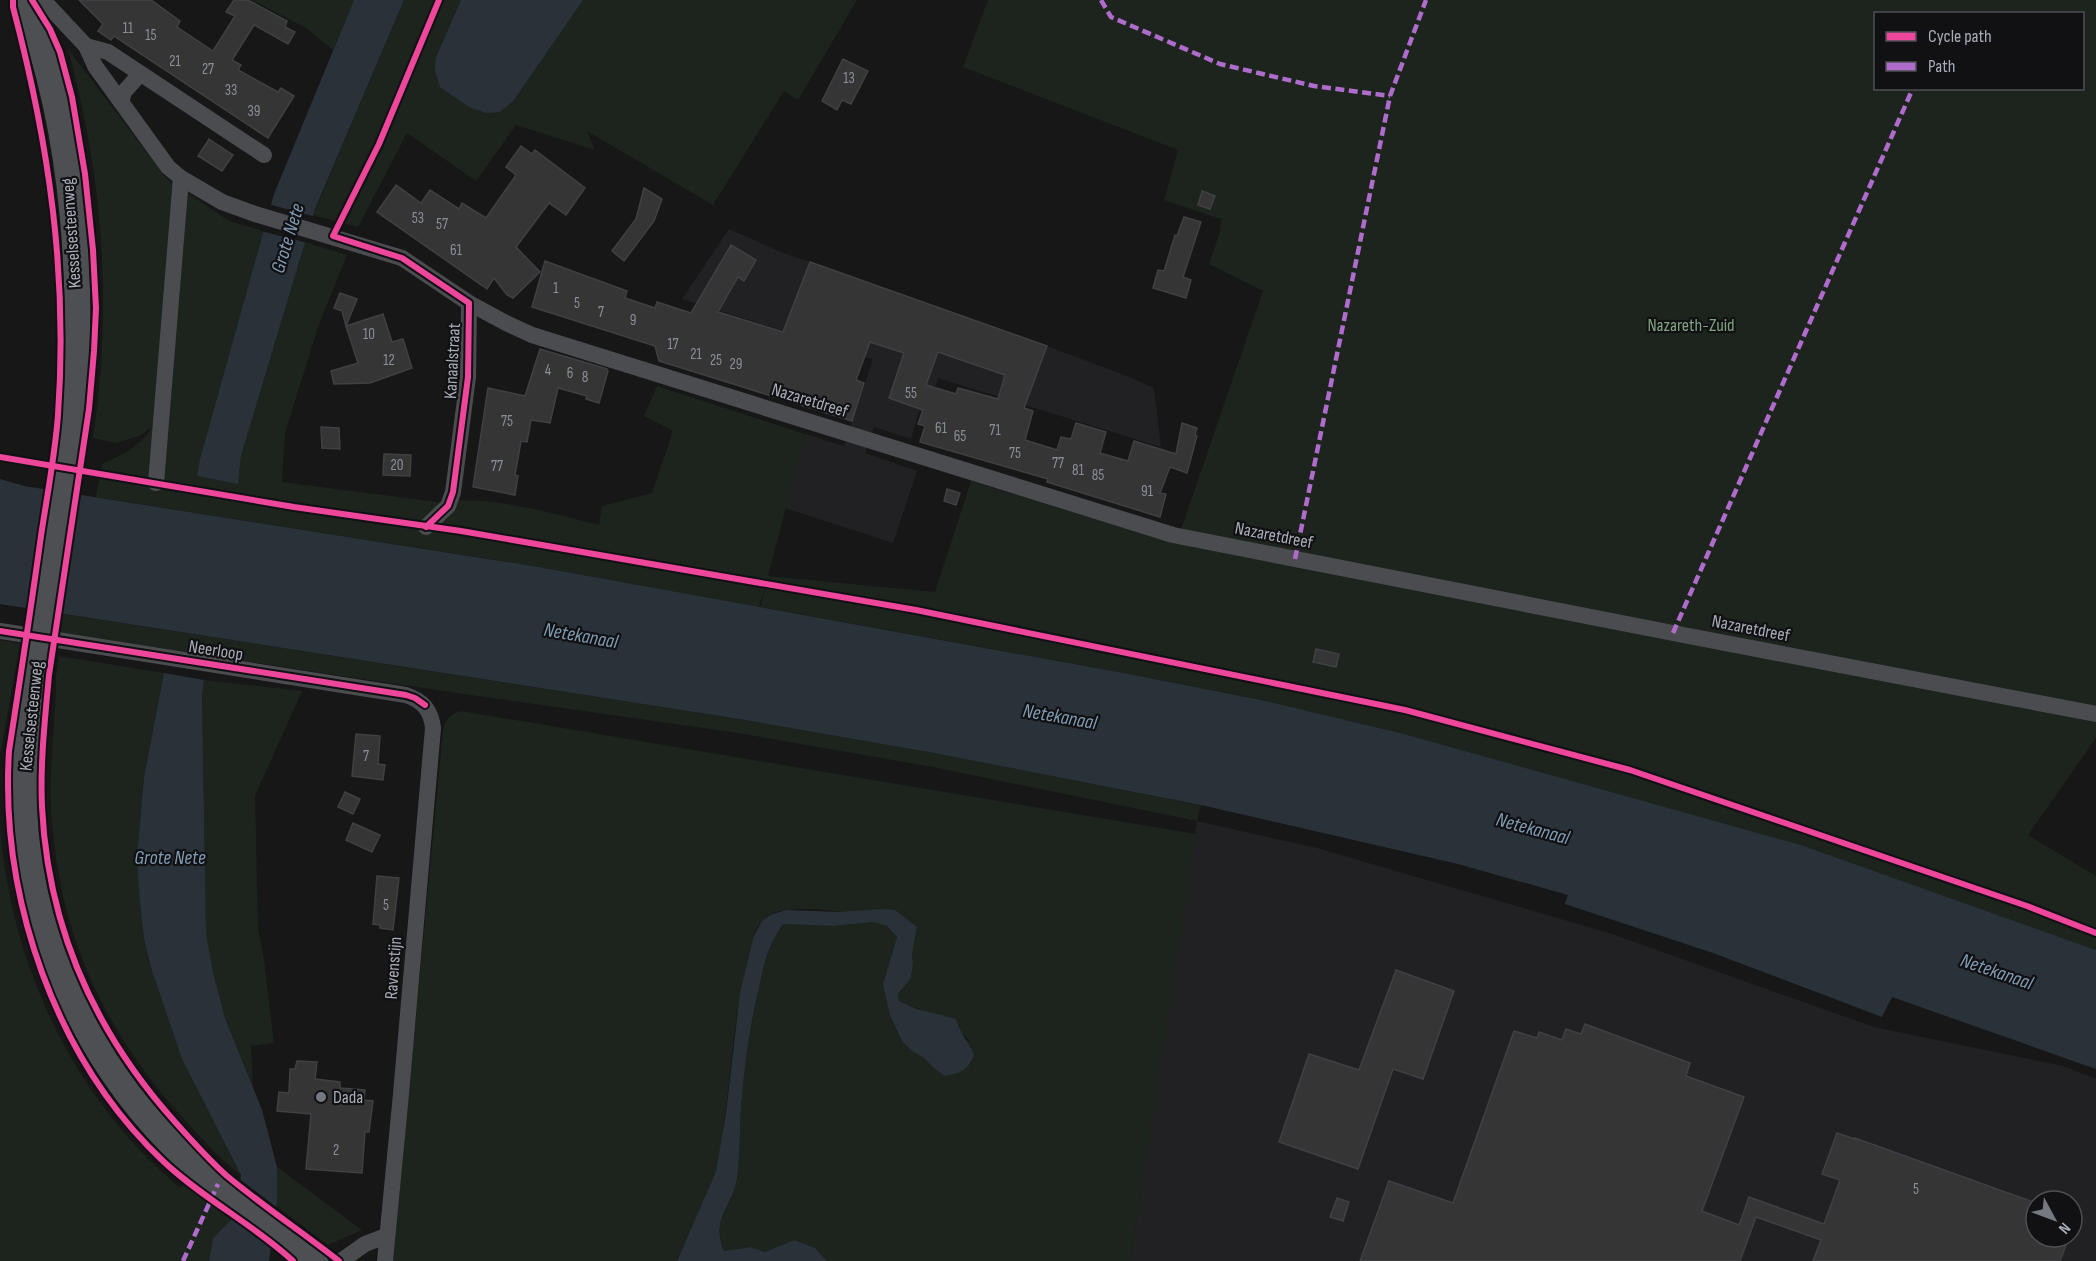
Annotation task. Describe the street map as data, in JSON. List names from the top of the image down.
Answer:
{
  "streets": {
    "main road": ["Kesselsesteenweg"],
    "street": [
      "Kanaalstraat",
      "Nazaretdreef",
      "Neerloop",
      "Ravenstijn"
    ]
  },
  "crossings": [
    ["Kanaalstraat", "Nazaretdreef"],
    ["Neerloop", "Ravenstijn"]
  ],
  "water": ["Grote Nete", "Netekanaal"],
  "parks": ["Nazareth-Zuid"],
  "places": ["Dada"],
  "house_numbers": [
    "11",
    "15",
    "21",
    "27",
    "13",
    "33",
    "39",
    "53",
    "57",
    "61",
    "1",
    "5",
    "7",
    "9",
    "10",
    "17",
    "21",
    "12",
    "25",
    "29",
    "4",
    "6",
    "8",
    "55",
    "75",
    "61",
    "71",
    "65",
    "75",
    "77",
    "20",
    "77",
    "81",
    "85",
    "91",
    "7",
    "5",
    "2",
    "5"
  ],
  "legend": ["Cycle path", "Path"],
  "north": "bottom right"
}
